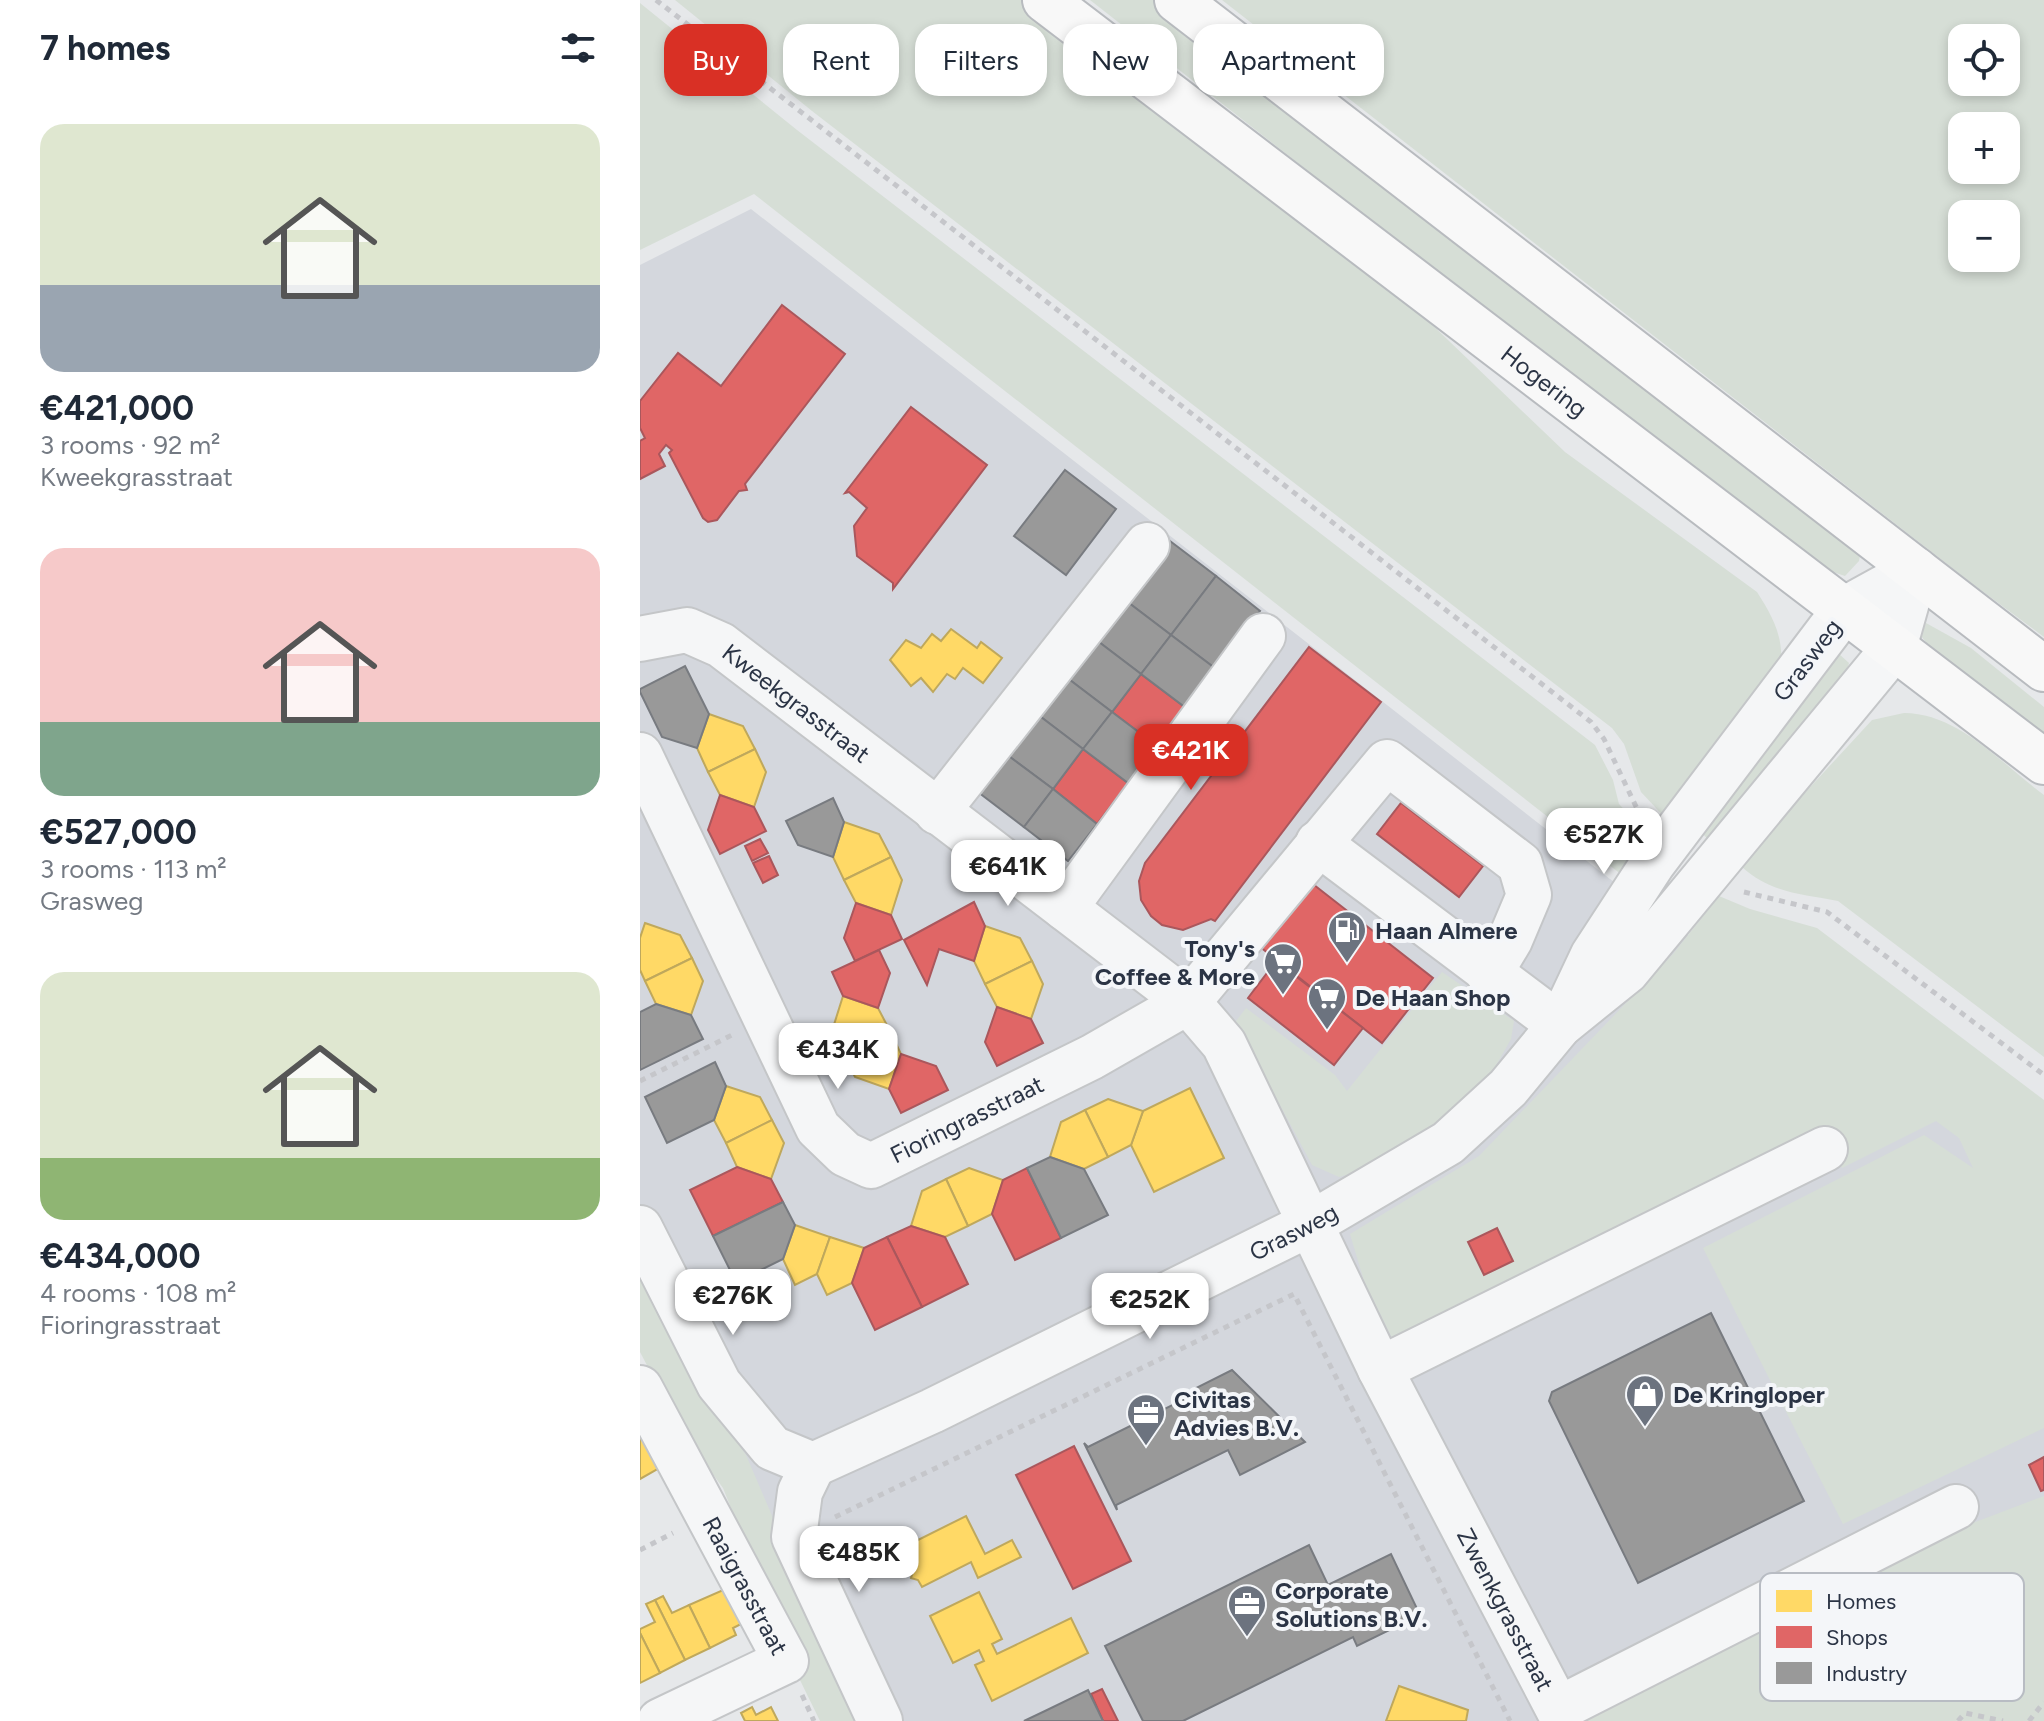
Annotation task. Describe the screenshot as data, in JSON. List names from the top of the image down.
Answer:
{
  "streets": {
    "highway": ["Hogering"],
    "street": [
      "Grasweg",
      "Kweekgrasstraat",
      "Fioringrasstraat",
      "Raaigrasstraat",
      "Zwenkgrasstraat"
    ]
  },
  "crossings": [
    ["Hogering", "Grasweg"],
    ["Grasweg", "Kweekgrasstraat"],
    ["Grasweg", "Zwenkgrasstraat"],
    ["Kweekgrasstraat", "Fioringrasstraat"],
    ["Kweekgrasstraat", "Zwenkgrasstraat"]
  ],
  "places": {
    "fuel station": ["Haan Almere"],
    "supermarket": ["Tony's Coffee & More", "De Haan Shop"],
    "shop": ["De Kringloper"],
    "office": ["Civitas Advies B.V.", "Corporate Solutions B.V."]
  },
  "legend": ["Homes", "Shops", "Industry"],
  "page": {
    "heading": "7 homes",
    "map_buttons": ["+", "−"],
    "chip": [
      "Buy",
      "Rent",
      "Filters",
      "New",
      "Apartment"
    ],
    "list": [
      {
        "name": "€421,000",
        "note": "3 rooms · 92 m² · Kweekgrasstraat"
      },
      {
        "name": "€527,000",
        "note": "3 rooms · 113 m² · Grasweg"
      },
      {
        "name": "€434,000",
        "note": "4 rooms · 108 m² · Fioringrasstraat"
      }
    ],
    "price": [
      "€421K",
      "€527K",
      "€641K",
      "€434K",
      "€276K",
      "€252K",
      "€485K"
    ]
  }
}
